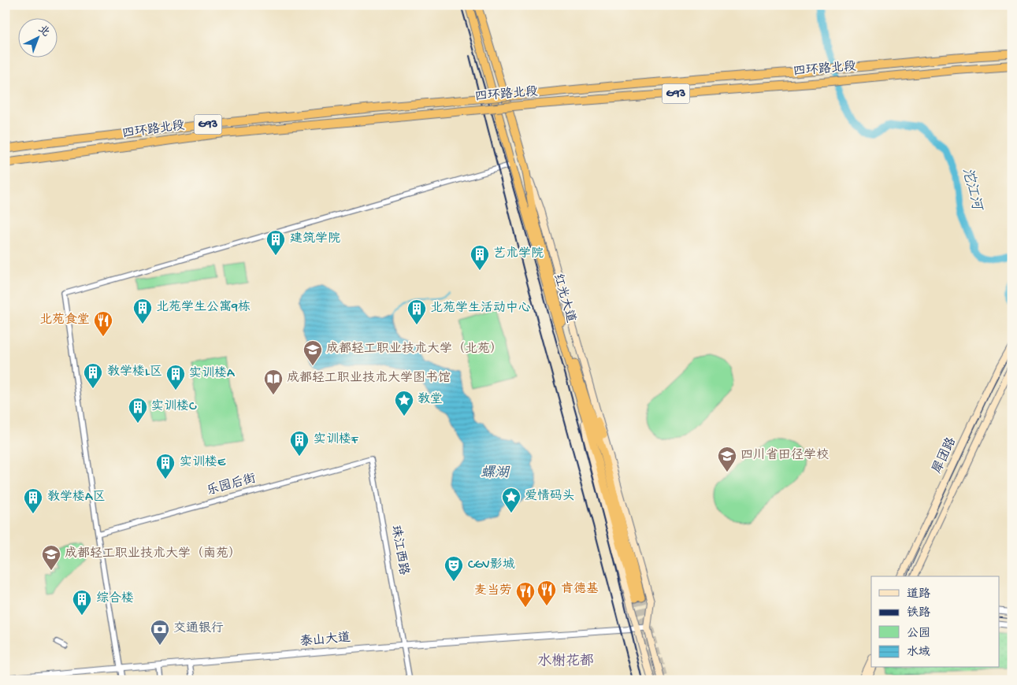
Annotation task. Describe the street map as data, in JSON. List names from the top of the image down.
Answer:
{
  "streets": {
    "highway": ["四环路北段", "G93", "红光大道"],
    "main road": ["犀团路"],
    "street": ["乐园后街", "珠江西路", "泰山大道"]
  },
  "crossings": [
    ["乐园后街", "珠江西路"],
    ["珠江西路", "泰山大道"]
  ],
  "districts": ["水榭花都"],
  "water": ["沱江河", "螺湖"],
  "places": {
    "building": [
      "建筑学院",
      "艺术学院",
      "北苑学生公寓9栋",
      "北苑学生活动中心",
      "教学楼L区",
      "实训楼A",
      "实训楼C",
      "实训楼F",
      "实训楼E",
      "教学楼A区",
      "综合楼"
    ],
    "restaurant": ["北苑食堂", "肯德基", "麦当劳"],
    "school or university": ["成都轻工职业技术大学（北苑）", "四川省田径学校", "成都轻工职业技术大学（南苑）"],
    "library": ["成都轻工职业技术大学图书馆"],
    "place": ["教堂", "爱情码头"],
    "theatre": ["CGV影城"],
    "bank": ["交通银行"]
  },
  "legend": [
    "道路",
    "铁路",
    "公园",
    "水域"
  ],
  "north": "top right"
}
